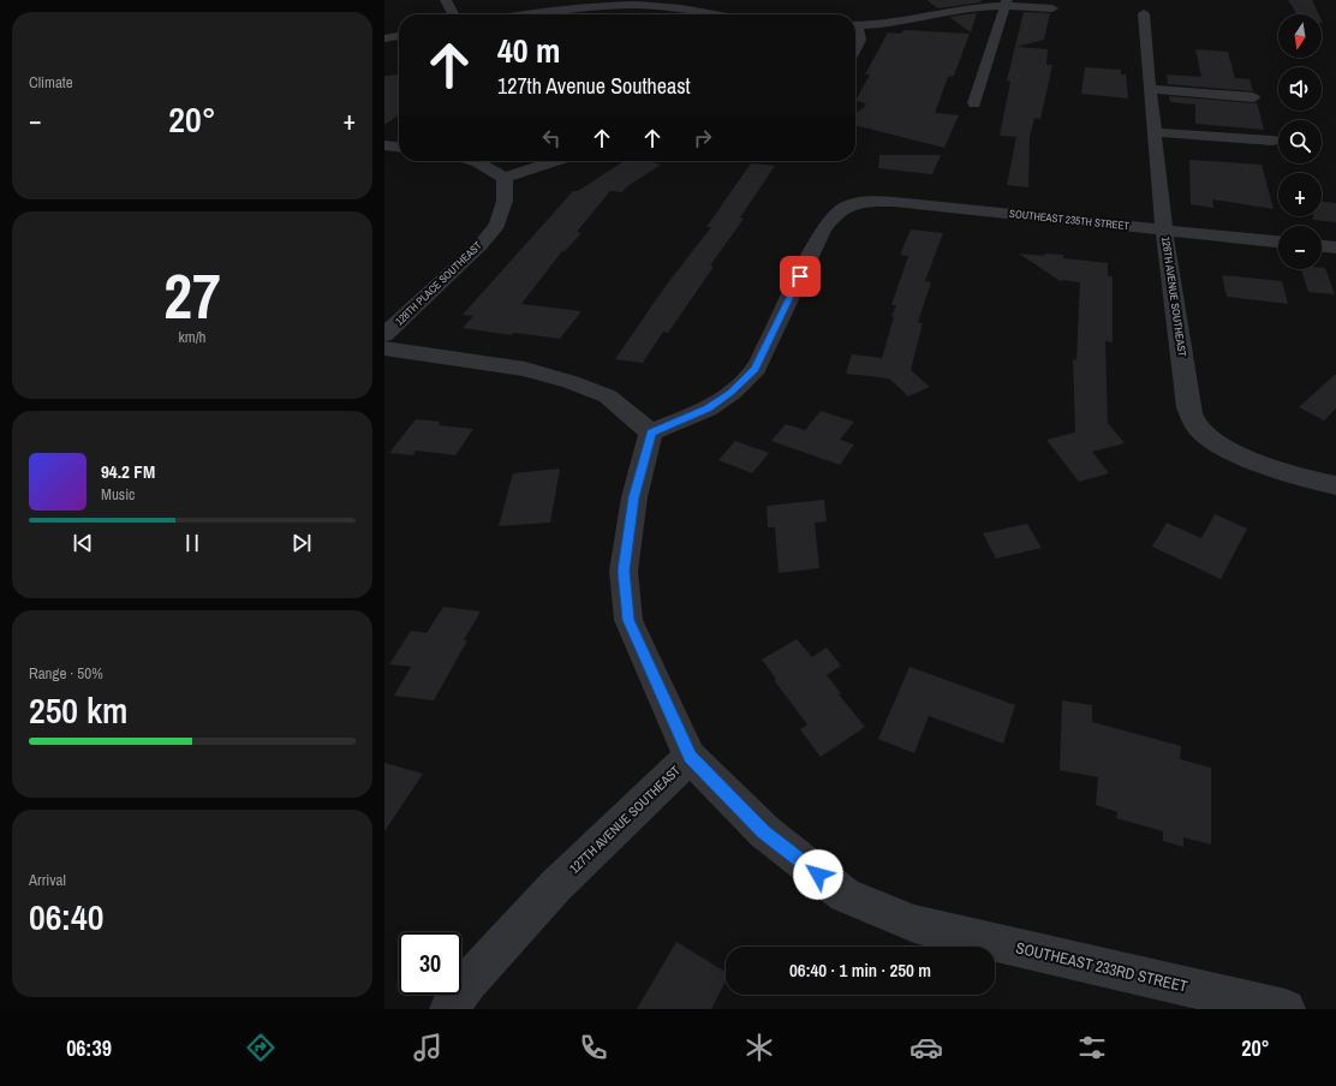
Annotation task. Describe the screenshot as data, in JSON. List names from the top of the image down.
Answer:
{
  "streets": {
    "street": [
      "SOUTHEAST 235TH STREET",
      "128TH PLACE SOUTHEAST",
      "126TH AVENUE SOUTHEAST",
      "127TH AVENUE SOUTHEAST",
      "SOUTHEAST 233RD STREET"
    ]
  },
  "crossings": [
    ["SOUTHEAST 235TH STREET", "126TH AVENUE SOUTHEAST"],
    ["SOUTHEAST 235TH STREET", "127TH AVENUE SOUTHEAST"],
    ["127TH AVENUE SOUTHEAST", "SOUTHEAST 233RD STREET"]
  ],
  "north": "bottom",
  "page": {
    "tile": [
      "Climate",
      ["27", "km/h"],
      ["Range · 50%", "250 km"],
      ["Arrival", "06:40"]
    ],
    "map_buttons": ["+", "−"],
    "turn": ["40 m", "127th Avenue Southeast"],
    "heat": ["−", "20°", "+"],
    "song": ["94.2 FM", "Music"],
    "limit": "30",
    "trip": "06:40 · 1 min · 250 m",
    "tabs": ["06:39", "20°"]
  }
}
